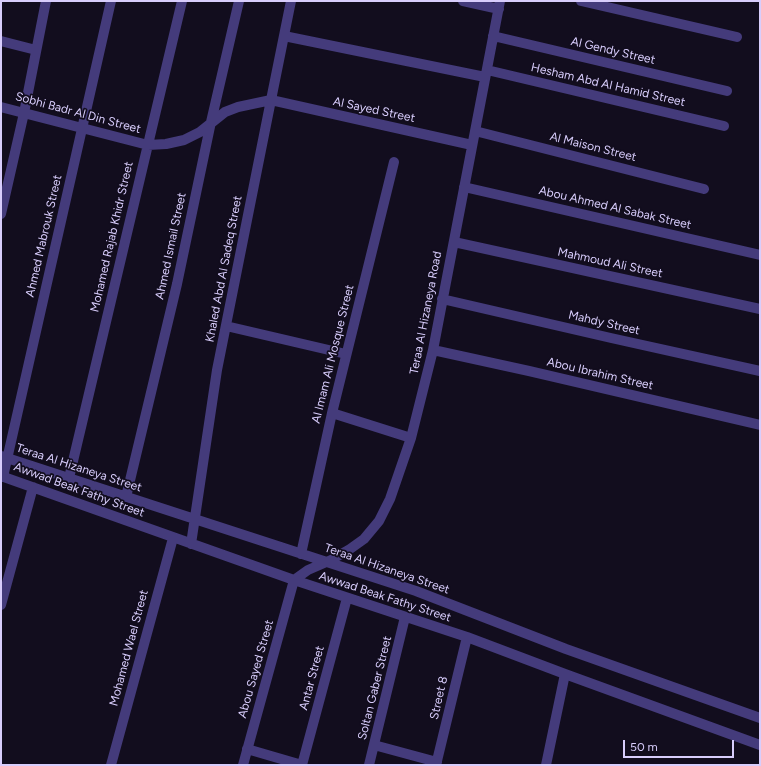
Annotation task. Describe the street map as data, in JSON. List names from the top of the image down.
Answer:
{
  "streets": {
    "street": [
      "Al Gendy Street",
      "Hesham Abd Al Hamid Street",
      "Al Sayed Street",
      "Sobhi Badr Al Din Street",
      "Al Maison Street",
      "Abou Ahmed Al Sabak Street",
      "Ahmed Mabrouk Street",
      "Mohamed Rajab Khidr Street",
      "Ahmed Ismail Street",
      "Mahmoud Ali Street",
      "Khaled Abd Al Sadeq Street",
      "Teraa Al Hizaneya Road",
      "Mahdy Street",
      "Al Imam Ali Mosque Street",
      "Abou Ibrahim Street",
      "Teraa Al Hizaneya Street",
      "Awwad Beak Fathy Street",
      "Mohamed Wael Street",
      "Abou Sayed Street",
      "Antar Street",
      "Soltan Gaber Street",
      "Street 8"
    ]
  },
  "crossings": [
    ["Al Gendy Street", "Teraa Al Hizaneya Road"],
    ["Hesham Abd Al Hamid Street", "Khaled Abd Al Sadeq Street"],
    ["Hesham Abd Al Hamid Street", "Teraa Al Hizaneya Road"],
    ["Al Sayed Street", "Sobhi Badr Al Din Street"],
    ["Al Sayed Street", "Khaled Abd Al Sadeq Street"],
    ["Al Sayed Street", "Teraa Al Hizaneya Road"],
    ["Sobhi Badr Al Din Street", "Ahmed Mabrouk Street"],
    ["Sobhi Badr Al Din Street", "Mohamed Rajab Khidr Street"],
    ["Sobhi Badr Al Din Street", "Ahmed Ismail Street"],
    ["Sobhi Badr Al Din Street", "Khaled Abd Al Sadeq Street"],
    ["Al Maison Street", "Teraa Al Hizaneya Road"],
    ["Abou Ahmed Al Sabak Street", "Teraa Al Hizaneya Road"],
    ["Ahmed Mabrouk Street", "Teraa Al Hizaneya Street"],
    ["Ahmed Mabrouk Street", "Awwad Beak Fathy Street"],
    ["Mohamed Rajab Khidr Street", "Teraa Al Hizaneya Street"],
    ["Ahmed Ismail Street", "Teraa Al Hizaneya Street"],
    ["Mahmoud Ali Street", "Teraa Al Hizaneya Road"],
    ["Khaled Abd Al Sadeq Street", "Teraa Al Hizaneya Street"],
    ["Khaled Abd Al Sadeq Street", "Awwad Beak Fathy Street"],
    ["Teraa Al Hizaneya Road", "Mahdy Street"],
    ["Teraa Al Hizaneya Road", "Abou Ibrahim Street"],
    ["Teraa Al Hizaneya Road", "Teraa Al Hizaneya Street"],
    ["Teraa Al Hizaneya Road", "Awwad Beak Fathy Street"],
    ["Teraa Al Hizaneya Road", "Abou Sayed Street"],
    ["Al Imam Ali Mosque Street", "Teraa Al Hizaneya Street"],
    ["Awwad Beak Fathy Street", "Mohamed Wael Street"],
    ["Awwad Beak Fathy Street", "Abou Sayed Street"],
    ["Awwad Beak Fathy Street", "Antar Street"],
    ["Awwad Beak Fathy Street", "Soltan Gaber Street"],
    ["Awwad Beak Fathy Street", "Street 8"]
  ],
  "scale_bar": "50 m"
}
